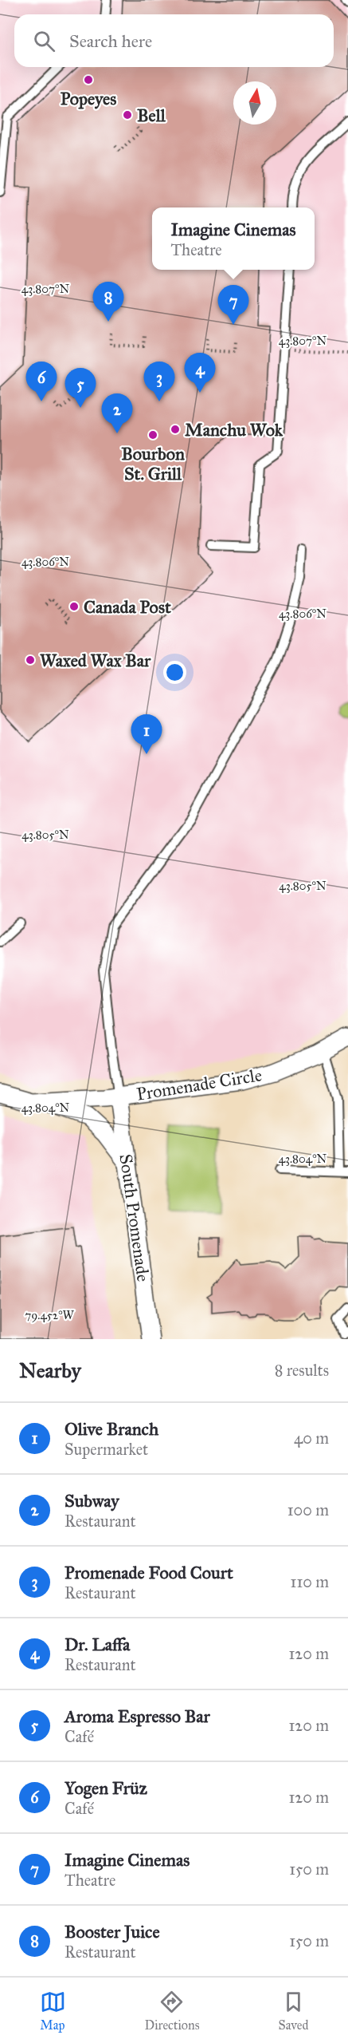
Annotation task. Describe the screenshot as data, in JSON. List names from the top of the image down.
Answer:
{
  "streets": {
    "street": ["Promenade Circle", "South Promenade"]
  },
  "crossings": [
    ["Promenade Circle", "South Promenade"]
  ],
  "places": [
    "Popeyes",
    "Bell",
    "Manchu Wok",
    "Bourbon St. Grill",
    "Canada Post",
    "Waxed Wax Bar"
  ],
  "north": "top",
  "page": {
    "search": "Search here",
    "popup": ["Imagine Cinemas", "Theatre"],
    "pins": [
      "8",
      "7",
      "4",
      "3",
      "6",
      "5",
      "2",
      "1"
    ],
    "heading": ["Nearby", "8 results"],
    "list": [
      {
        "mark": "1",
        "name": "Olive Branch",
        "note": "Supermarket",
        "value": "40 m"
      },
      {
        "mark": "2",
        "name": "Subway",
        "note": "Restaurant",
        "value": "100 m"
      },
      {
        "mark": "3",
        "name": "Promenade Food Court",
        "note": "Restaurant",
        "value": "110 m"
      },
      {
        "mark": "4",
        "name": "Dr. Laffa",
        "note": "Restaurant",
        "value": "120 m"
      },
      {
        "mark": "5",
        "name": "Aroma Espresso Bar",
        "note": "Café",
        "value": "120 m"
      },
      {
        "mark": "6",
        "name": "Yogen Früz",
        "note": "Café",
        "value": "120 m"
      },
      {
        "mark": "7",
        "name": "Imagine Cinemas",
        "note": "Theatre",
        "value": "150 m"
      },
      {
        "mark": "8",
        "name": "Booster Juice",
        "note": "Restaurant",
        "value": "150 m"
      }
    ],
    "nav": ["Map", "Directions", "Saved"]
  },
  "coordinates": [
    "43.807°N",
    "43.806°N",
    "43.805°N",
    "43.804°N",
    "79.452°W"
  ]
}
